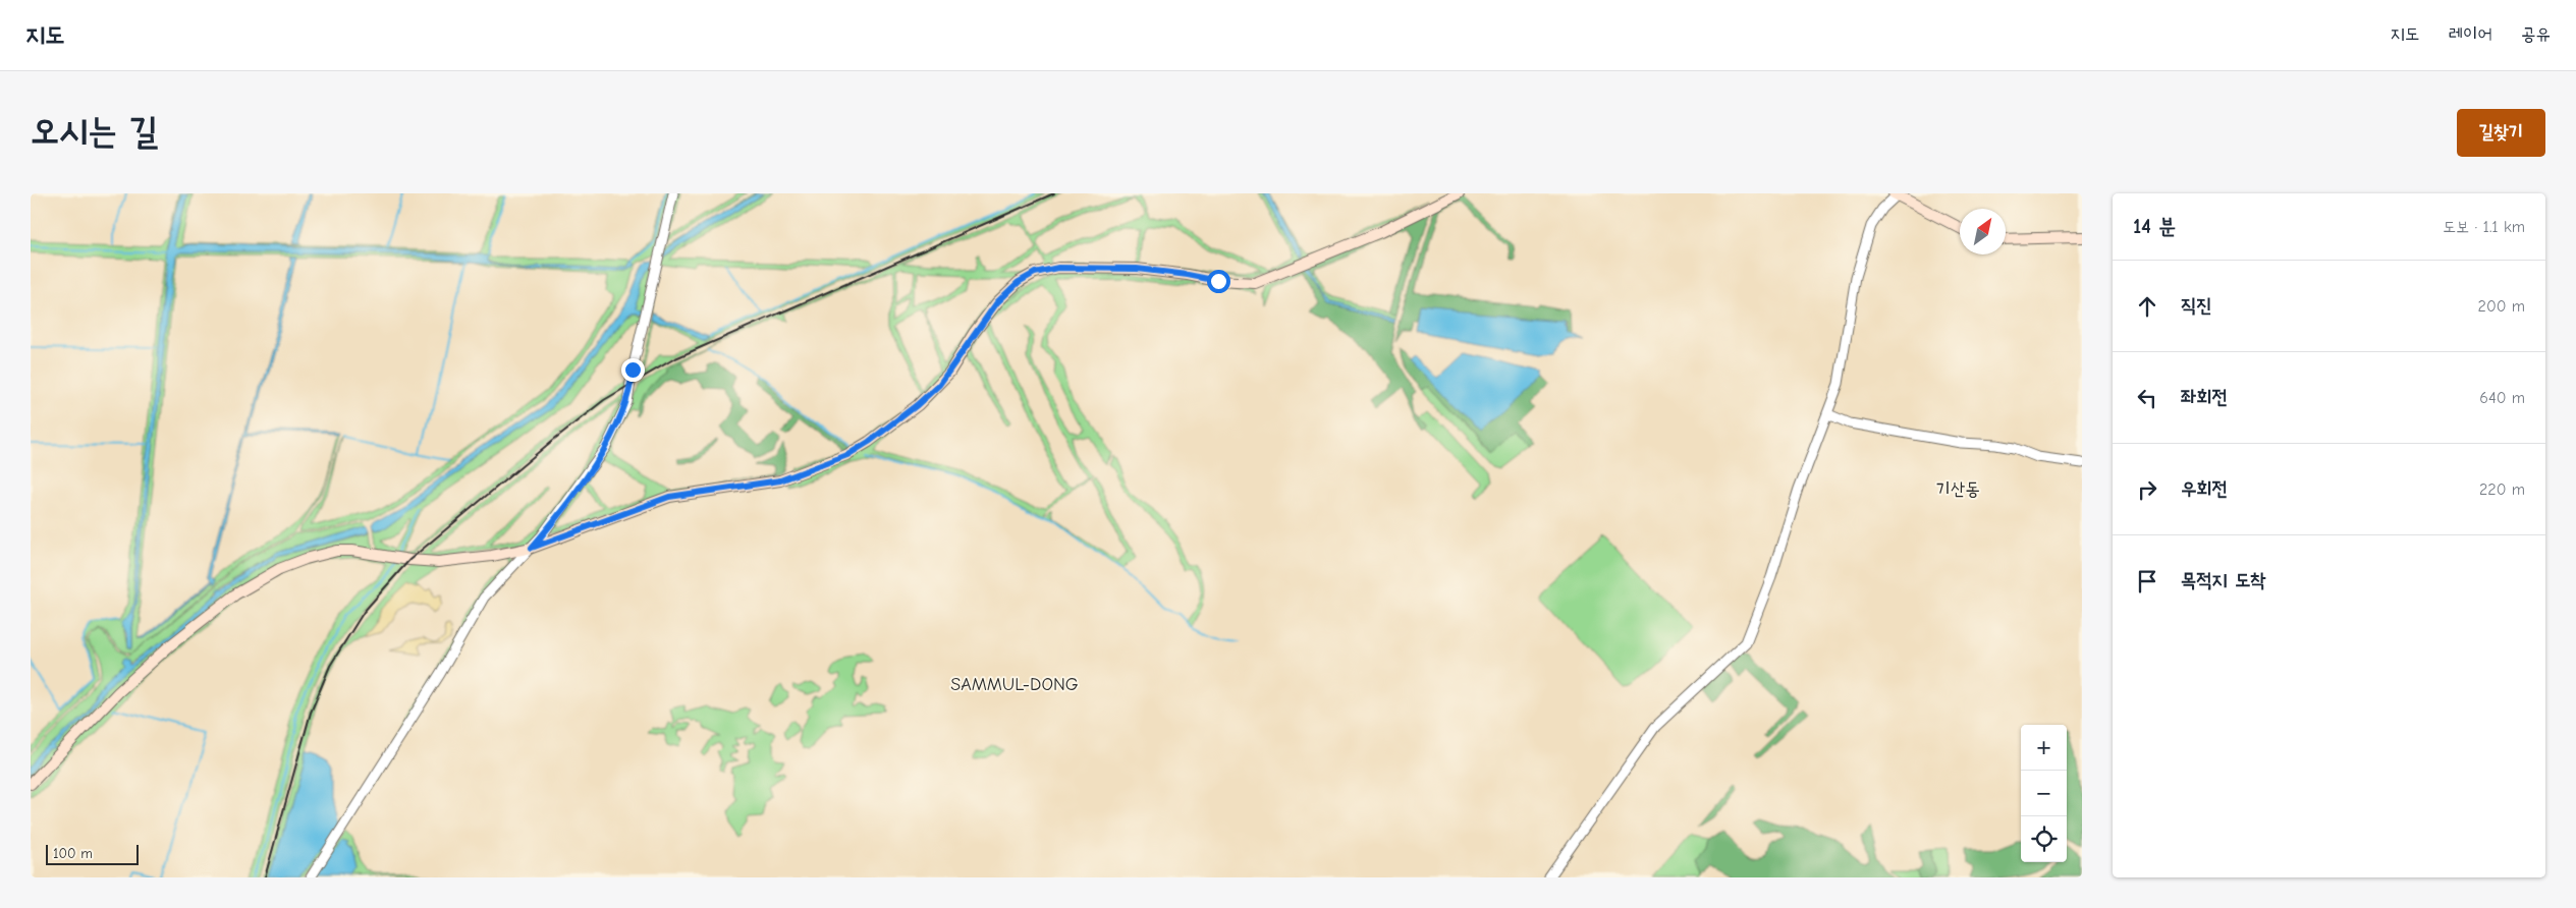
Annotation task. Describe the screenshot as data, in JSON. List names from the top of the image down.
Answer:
{
  "districts": ["기산동", "SAMMUL-DONG"],
  "scale_bar": "100 m",
  "north": "top right",
  "page": {
    "header": "지도",
    "nav": ["지도", "레이어", "공유"],
    "buttons": "길찾기",
    "title": "오시는 길",
    "heading": ["14 분", "도보 · 1.1 km"],
    "list": [
      ["직진", "200 m"],
      ["좌회전", "640 m"],
      ["우회전", "220 m"],
      "목적지 도착"
    ],
    "map_buttons": ["+", "−"],
    "scale": "100 m"
  }
}
